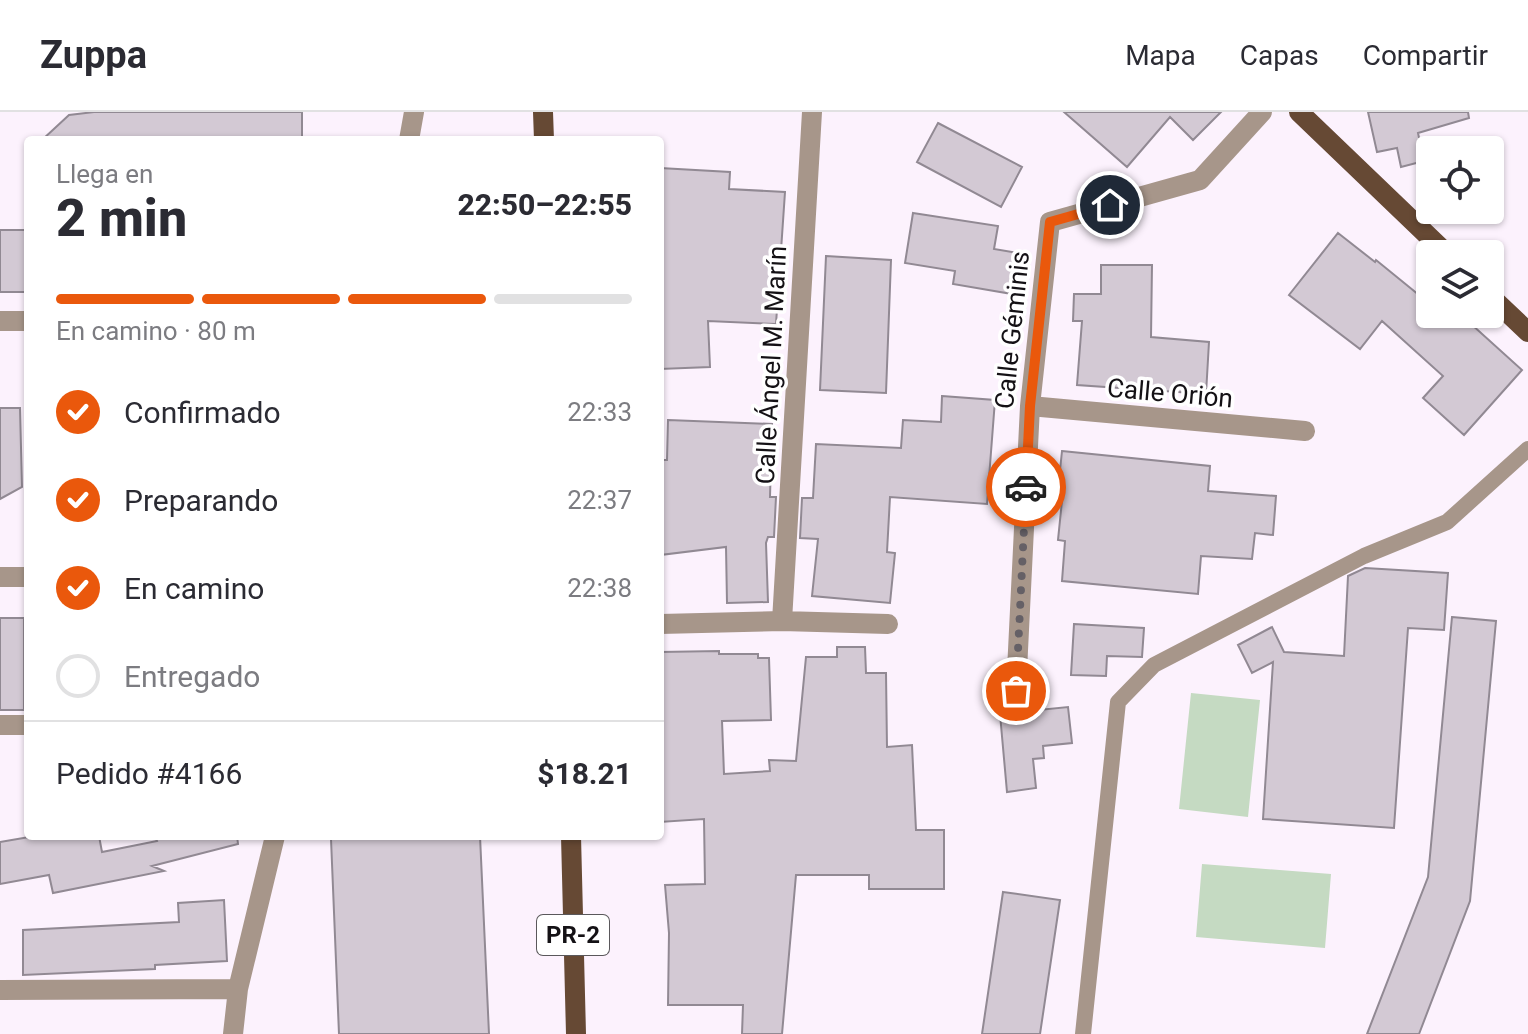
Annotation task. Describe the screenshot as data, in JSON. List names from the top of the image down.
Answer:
{
  "streets": {
    "main road": ["PR-2"],
    "street": ["Calle Géminis", "Calle Ángel M. Marín", "Calle Orión"]
  },
  "crossings": [
    ["Calle Géminis", "Calle Orión"]
  ],
  "page": {
    "header": "Zuppa",
    "nav": ["Mapa", "Capas", "Compartir"],
    "heading": ["2 min", "Llega en", "22:50–22:55"],
    "panel": ["Pedido #4166", "$18.21"],
    "bar": "En camino · 80 m",
    "list": [
      ["Confirmado", "22:33"],
      ["Preparando", "22:37"],
      ["En camino", "22:38"],
      "Entregado"
    ]
  }
}
